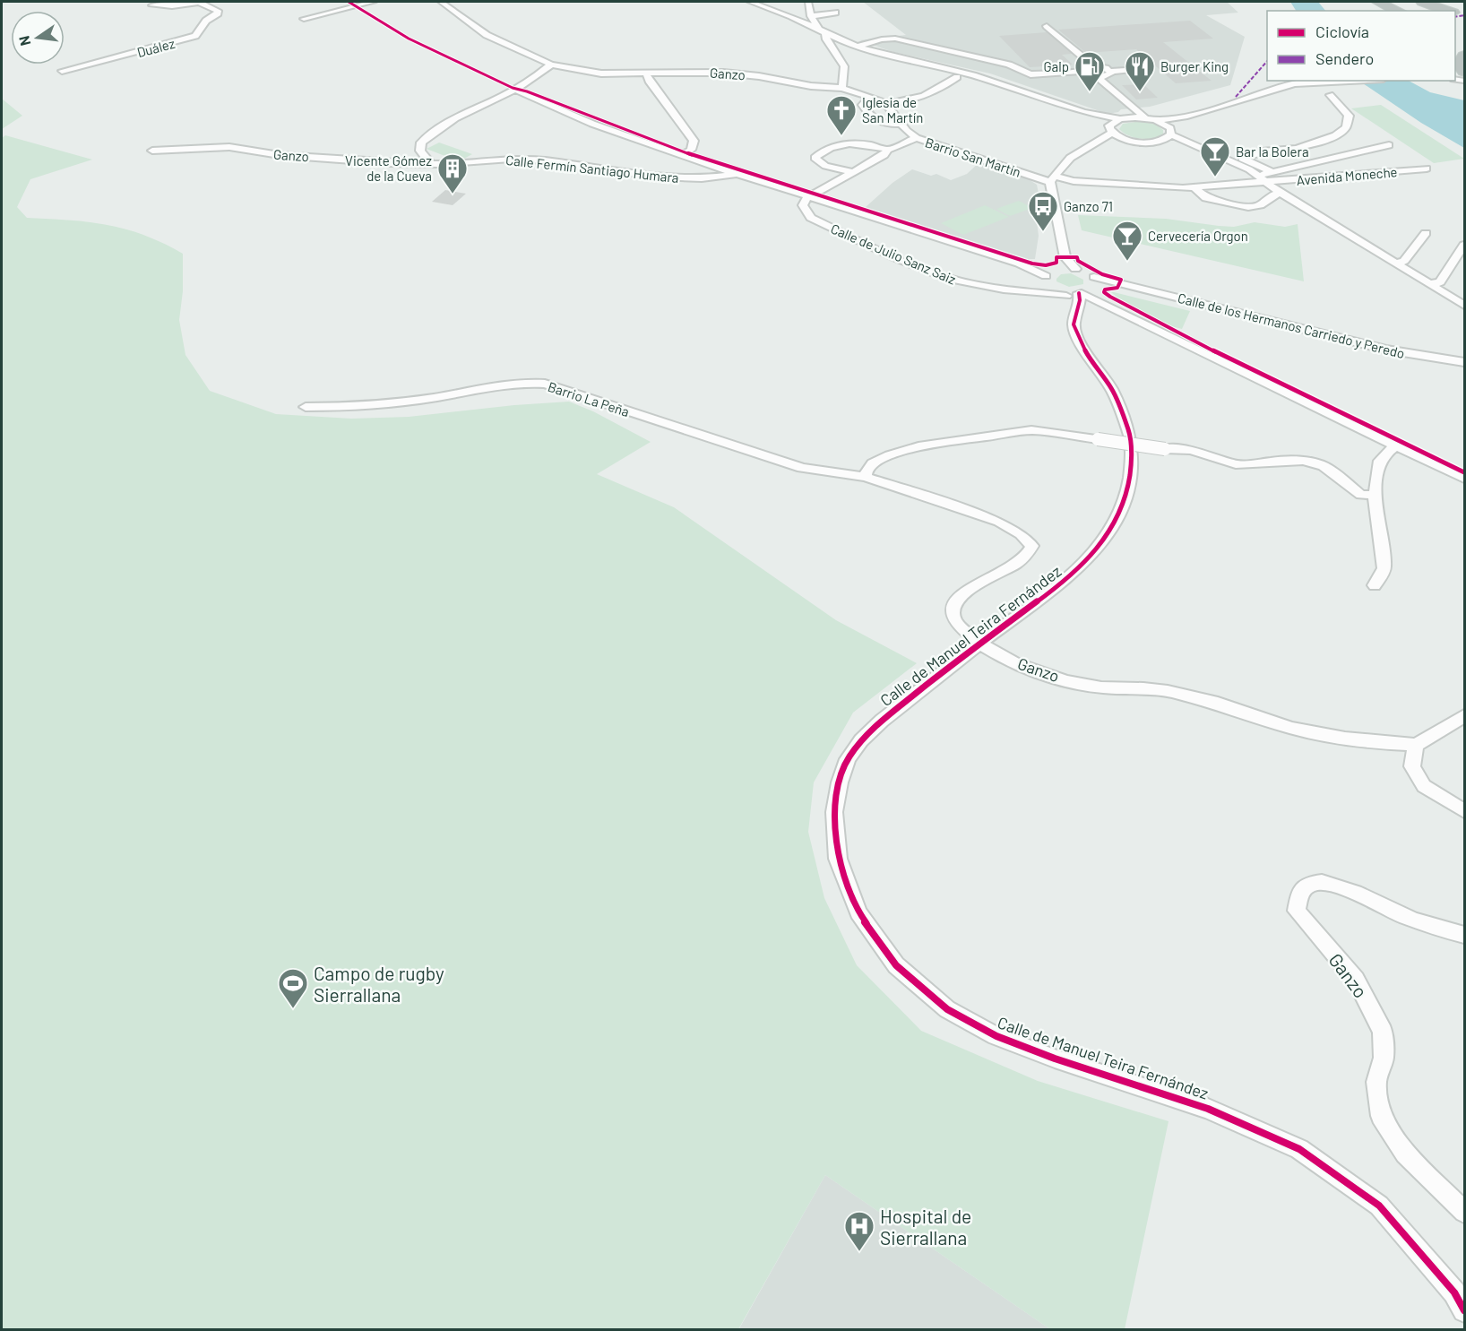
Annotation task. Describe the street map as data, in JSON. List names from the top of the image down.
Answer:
{
  "streets": {
    "street": [
      "Duález",
      "Ganzo",
      "Barrio San Martín",
      "Calle Fermín Santiago Humara",
      "Avenida Moneche",
      "Calle de Julio Sanz Saiz",
      "Calle de los Hermanos Carriedo y Peredo",
      "Barrio La Peña",
      "Calle de Manuel Teira Fernández"
    ]
  },
  "crossings": [
    ["Ganzo", "Calle Fermín Santiago Humara"],
    ["Ganzo", "Barrio La Peña"],
    ["Ganzo", "Calle de Manuel Teira Fernández"],
    ["Barrio San Martín", "Calle Fermín Santiago Humara"],
    ["Barrio San Martín", "Avenida Moneche"],
    ["Barrio San Martín", "Calle de Julio Sanz Saiz"],
    ["Calle Fermín Santiago Humara", "Calle de Julio Sanz Saiz"],
    ["Calle de Julio Sanz Saiz", "Calle de los Hermanos Carriedo y Peredo"],
    ["Calle de Julio Sanz Saiz", "Calle de Manuel Teira Fernández"],
    ["Calle de los Hermanos Carriedo y Peredo", "Calle de Manuel Teira Fernández"],
    ["Barrio La Peña", "Calle de Manuel Teira Fernández"]
  ],
  "places": {
    "fuel station": ["Galp"],
    "restaurant": ["Burger King"],
    "church": ["Iglesia de San Martín"],
    "bar": ["Bar la Bolera", "Cervecería Orgon"],
    "building": ["Vicente Gómez de la Cueva"],
    "bus stop": ["Ganzo 71"],
    "sports": ["Campo de rugby Sierrallana"],
    "hospital": ["Hospital de Sierrallana"]
  },
  "legend": ["Ciclovía", "Sendero"],
  "north": "left"
}
